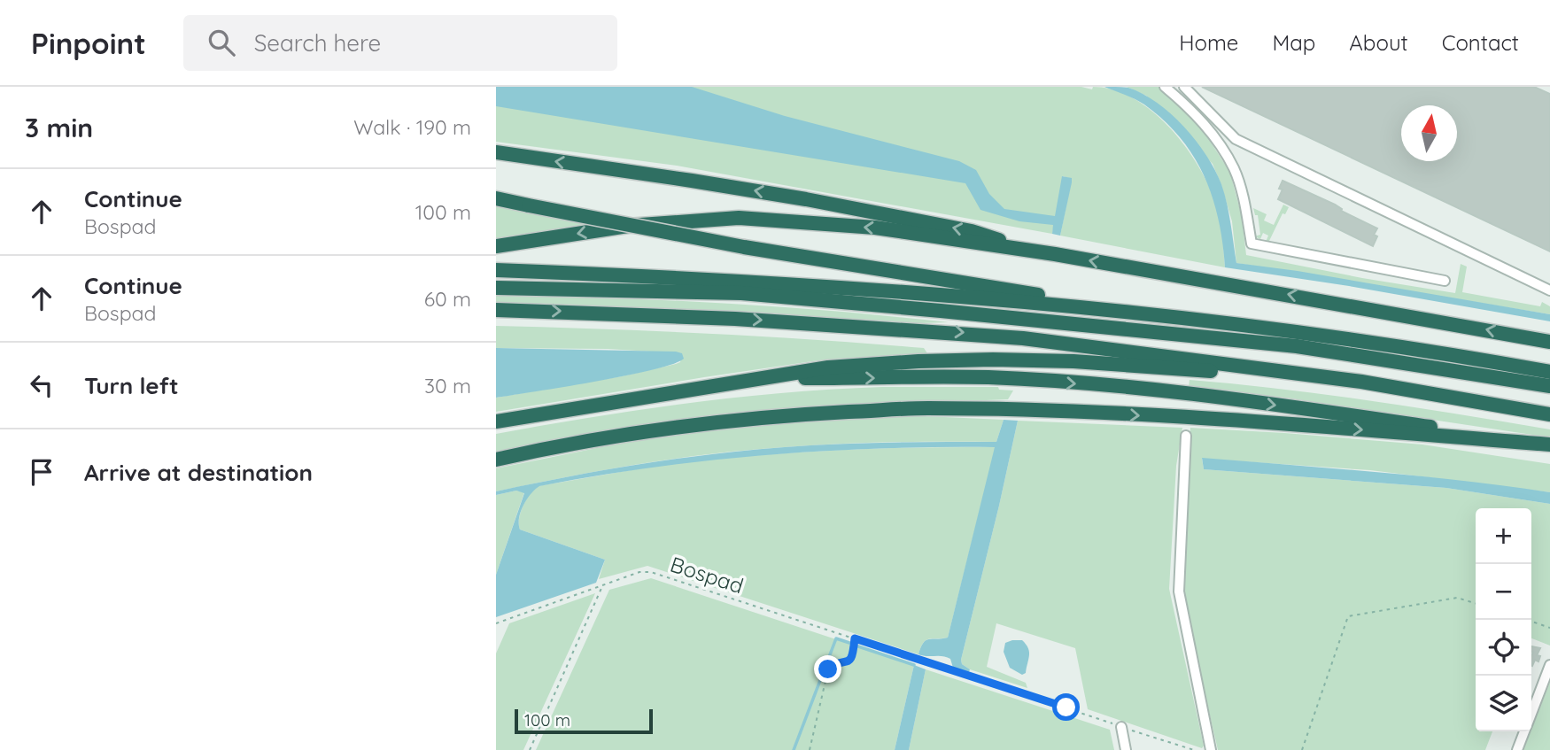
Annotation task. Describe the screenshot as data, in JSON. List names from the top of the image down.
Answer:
{
  "streets": {
    "path": ["Bospad"]
  },
  "scale_bar": "100 m",
  "north": "top",
  "page": {
    "header": "Pinpoint",
    "search": "Search here",
    "nav": [
      "Home",
      "Map",
      "About",
      "Contact"
    ],
    "heading": ["3 min", "Walk · 190 m"],
    "list": [
      ["Continue", "Bospad", "100 m"],
      ["Continue", "Bospad", "60 m"],
      ["Turn left", "30 m"],
      "Arrive at destination"
    ],
    "map_buttons": ["+", "−"],
    "scale": "100 m"
  }
}
